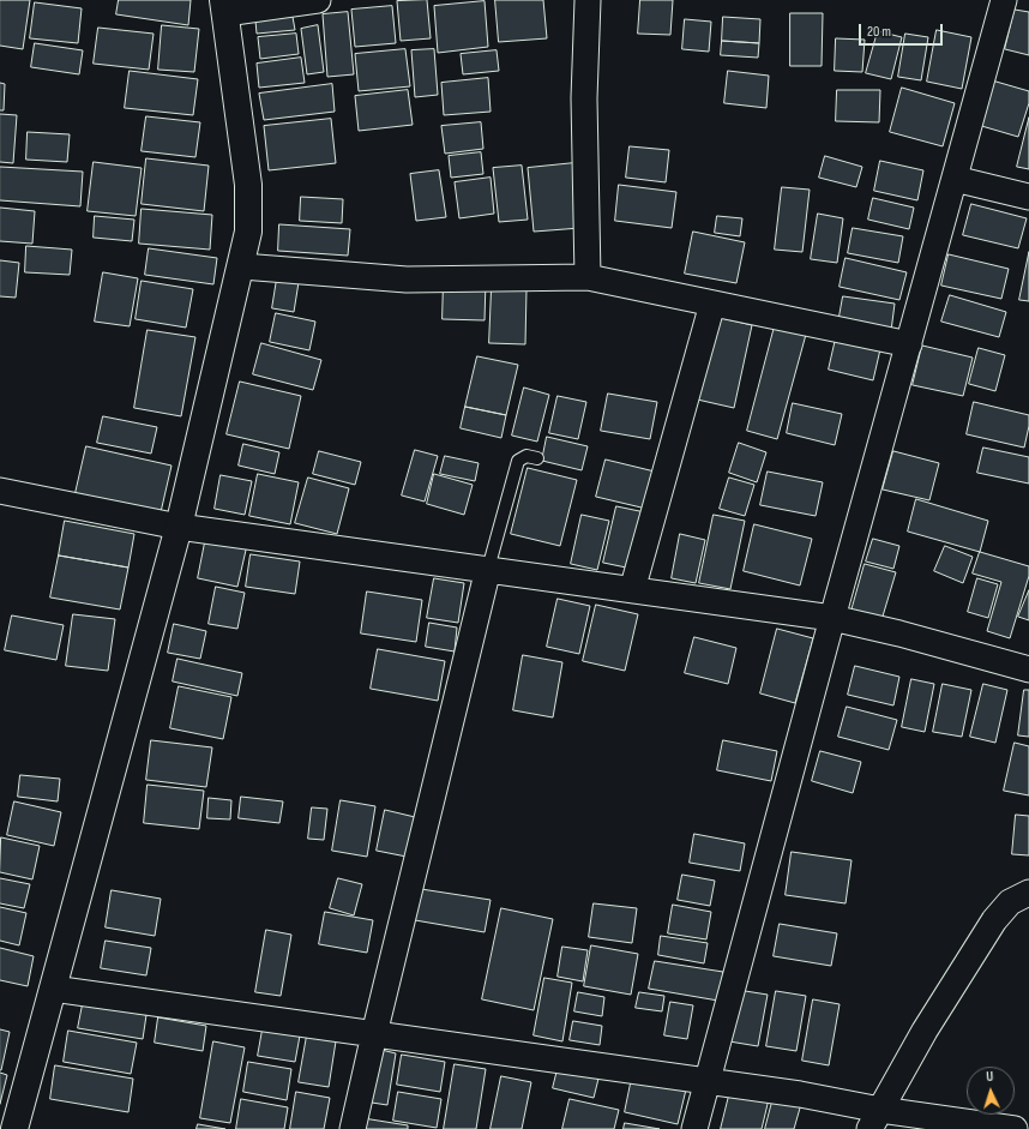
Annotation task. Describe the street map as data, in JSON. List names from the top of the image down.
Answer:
{
  "scale_bar": "20 m",
  "north": "top"
}
